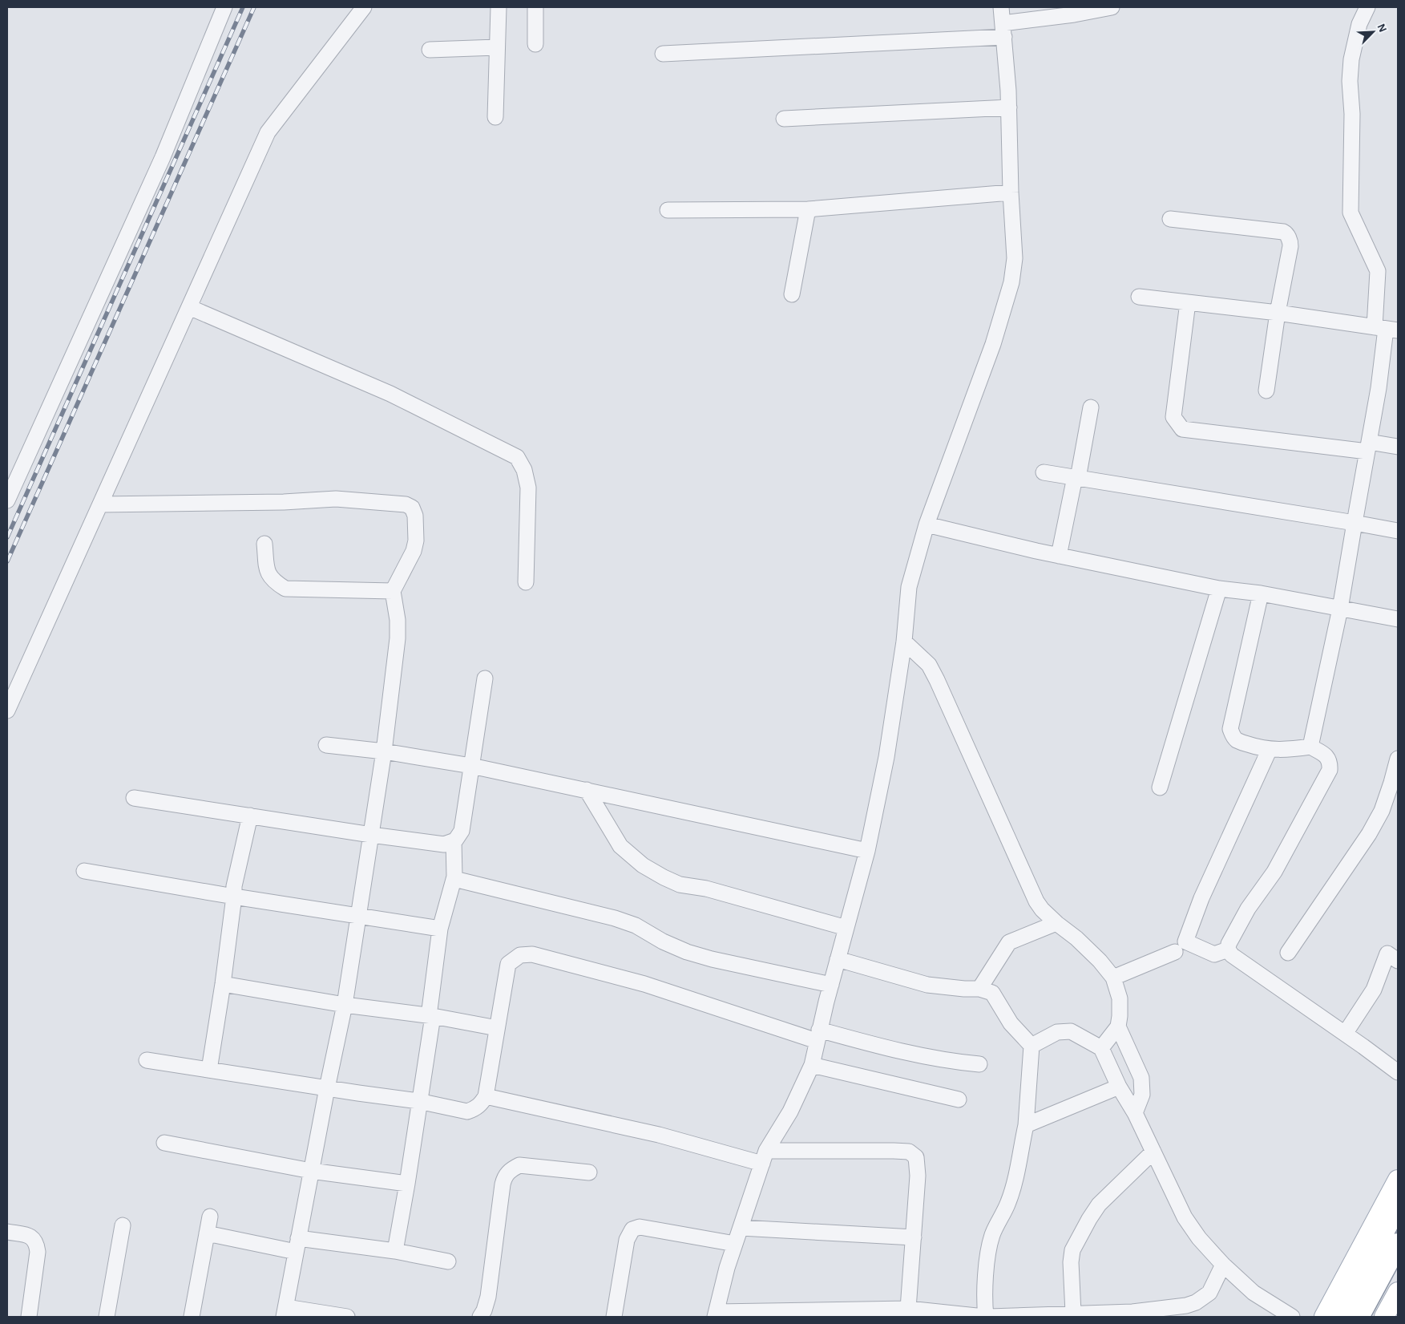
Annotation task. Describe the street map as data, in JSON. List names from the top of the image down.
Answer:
{
  "north": "top right"
}
